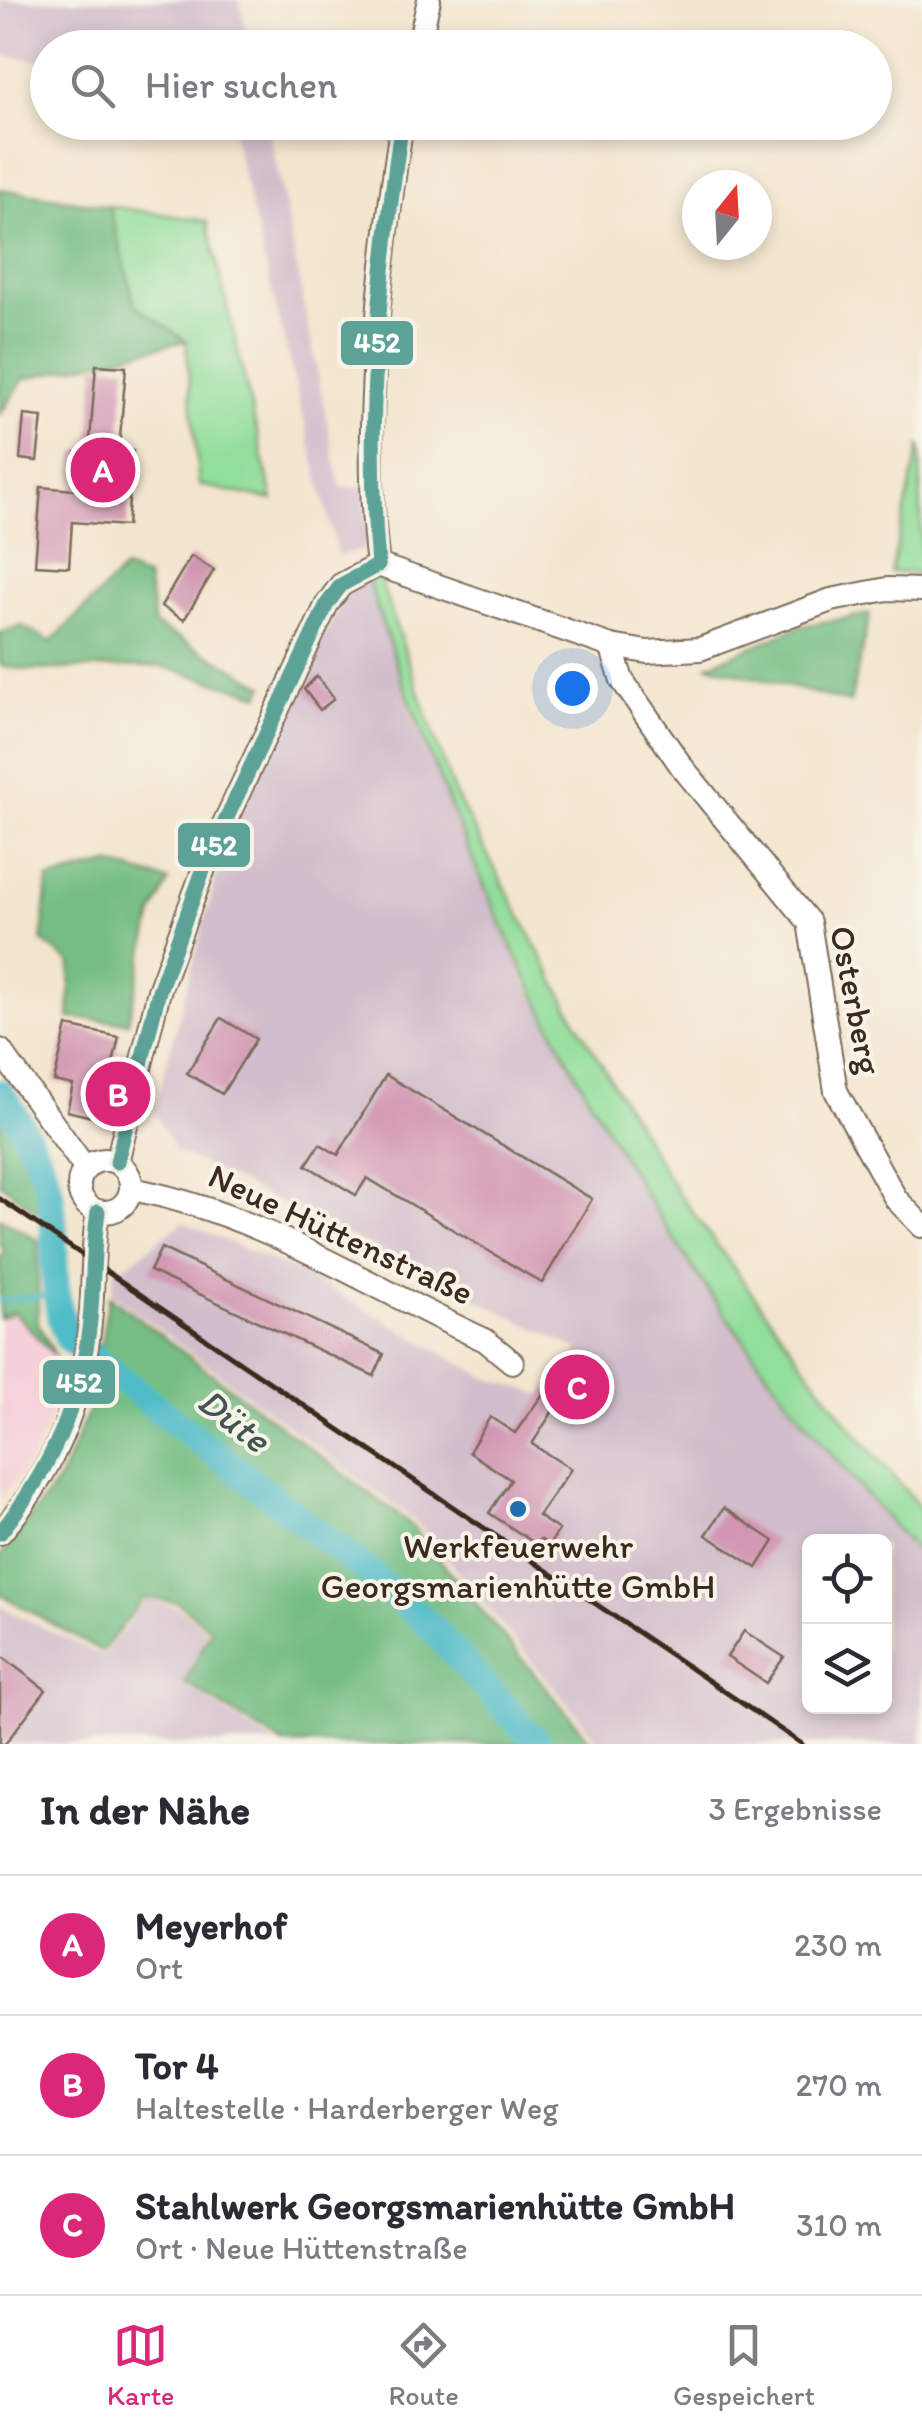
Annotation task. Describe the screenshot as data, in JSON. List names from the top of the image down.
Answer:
{
  "streets": {
    "street": ["Osterberg", "Neue Hüttenstraße"]
  },
  "water": ["Düte"],
  "places": ["Werkfeuerwehr Georgsmarienhütte GmbH"],
  "lines": ["transit line 452"],
  "north": "top",
  "page": {
    "search": "Hier suchen",
    "pins": ["A", "B", "C"],
    "heading": ["In der Nähe", "3 Ergebnisse"],
    "list": [
      {
        "mark": "A",
        "name": "Meyerhof",
        "note": "Ort",
        "value": "230 m"
      },
      {
        "mark": "B",
        "name": "Tor 4",
        "note": "Haltestelle · Harderberger Weg",
        "value": "270 m"
      },
      {
        "mark": "C",
        "name": "Stahlwerk Georgsmarienhütte GmbH",
        "note": "Ort · Neue Hüttenstraße",
        "value": "310 m"
      }
    ],
    "nav": ["Karte", "Route", "Gespeichert"]
  }
}
